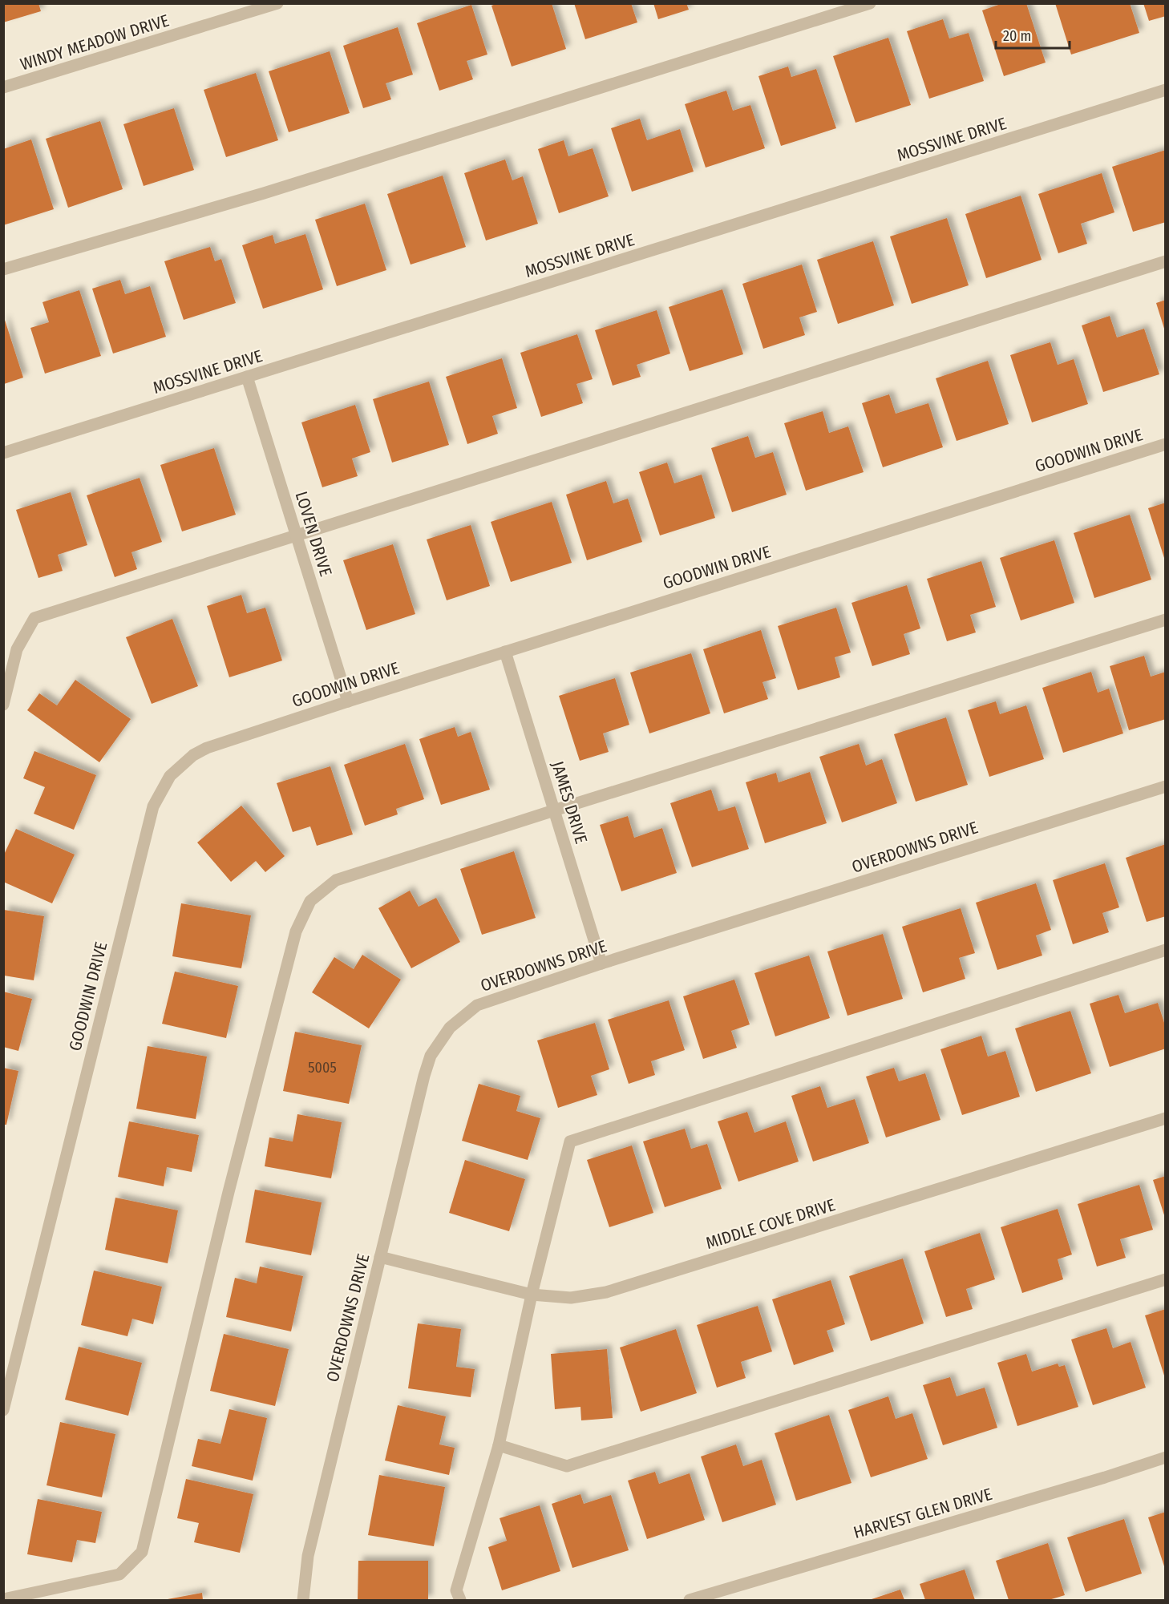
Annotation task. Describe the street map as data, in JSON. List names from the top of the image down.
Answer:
{
  "streets": {
    "street": [
      "WINDY MEADOW DRIVE",
      "MOSSVINE DRIVE",
      "GOODWIN DRIVE",
      "LOVEN DRIVE",
      "JAMES DRIVE",
      "OVERDOWNS DRIVE",
      "MIDDLE COVE DRIVE",
      "HARVEST GLEN DRIVE"
    ]
  },
  "crossings": [
    ["MOSSVINE DRIVE", "LOVEN DRIVE"],
    ["GOODWIN DRIVE", "LOVEN DRIVE"],
    ["GOODWIN DRIVE", "JAMES DRIVE"],
    ["JAMES DRIVE", "OVERDOWNS DRIVE"],
    ["OVERDOWNS DRIVE", "MIDDLE COVE DRIVE"]
  ],
  "house_numbers": ["5005"],
  "scale_bar": "20 m"
}
